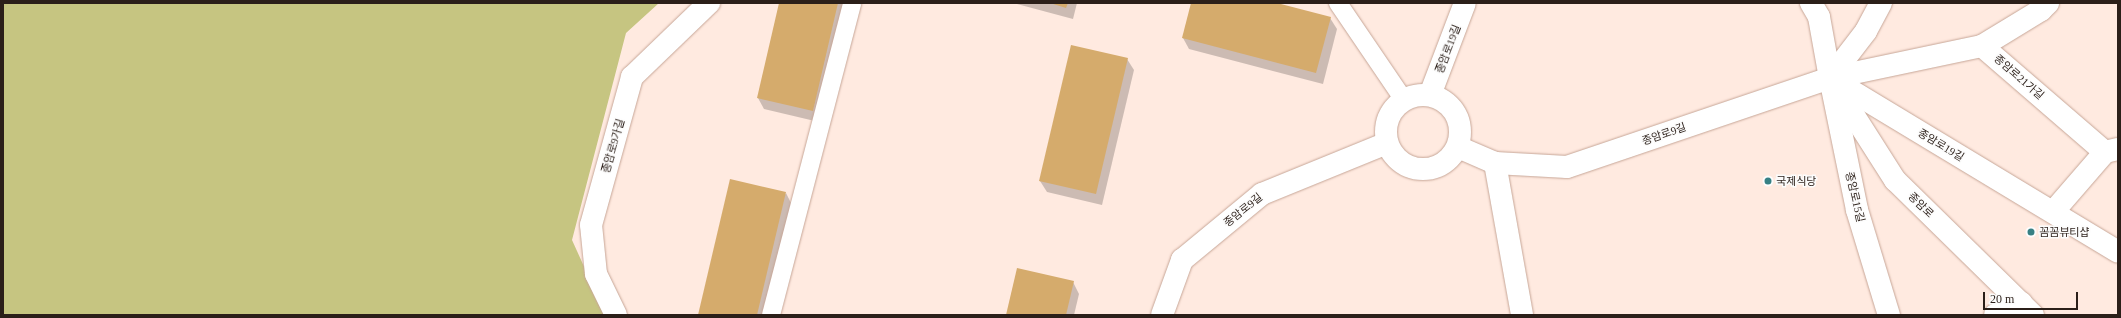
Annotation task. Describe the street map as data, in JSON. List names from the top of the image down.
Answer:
{
  "streets": {
    "street": [
      "종암로19길",
      "종암로21가길",
      "종암로9길",
      "종암로9가길",
      "종암로15길",
      "종암로"
    ]
  },
  "crossings": [
    ["종암로19길", "종암로9길"],
    ["종암로19길", "종암로15길"],
    ["종암로19길", "종암로"],
    ["종암로21가길", "종암로9길"],
    ["종암로9길", "종암로15길"],
    ["종암로9길", "종암로"],
    ["종암로15길", "종암로"]
  ],
  "places": ["국제식당", "꼼꼼뷰티샵"],
  "scale_bar": "20 m"
}
